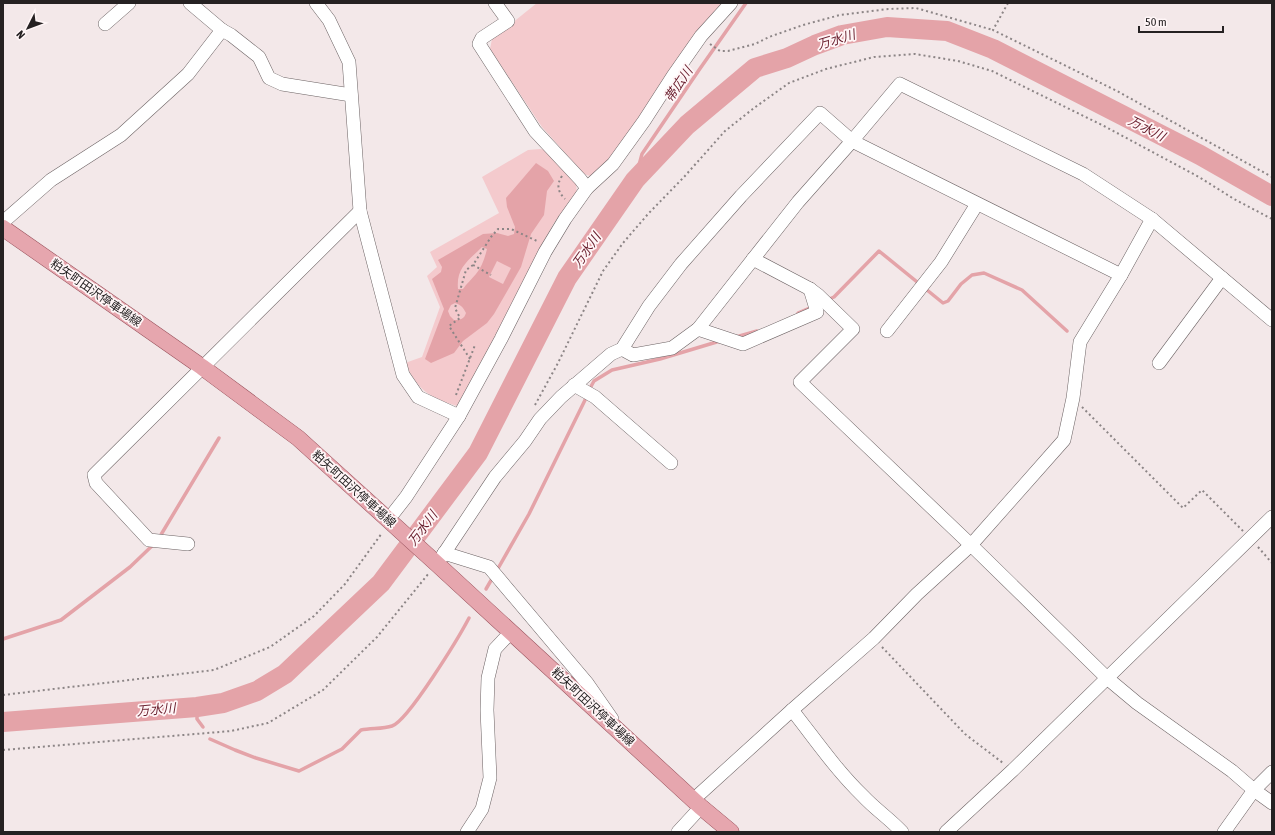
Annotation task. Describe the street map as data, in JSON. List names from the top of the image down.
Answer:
{
  "streets": {
    "main road": ["粕矢町田沢停車場線"]
  },
  "water": ["万水川", "帯広川"],
  "scale_bar": "50 m",
  "north": "bottom left"
}
